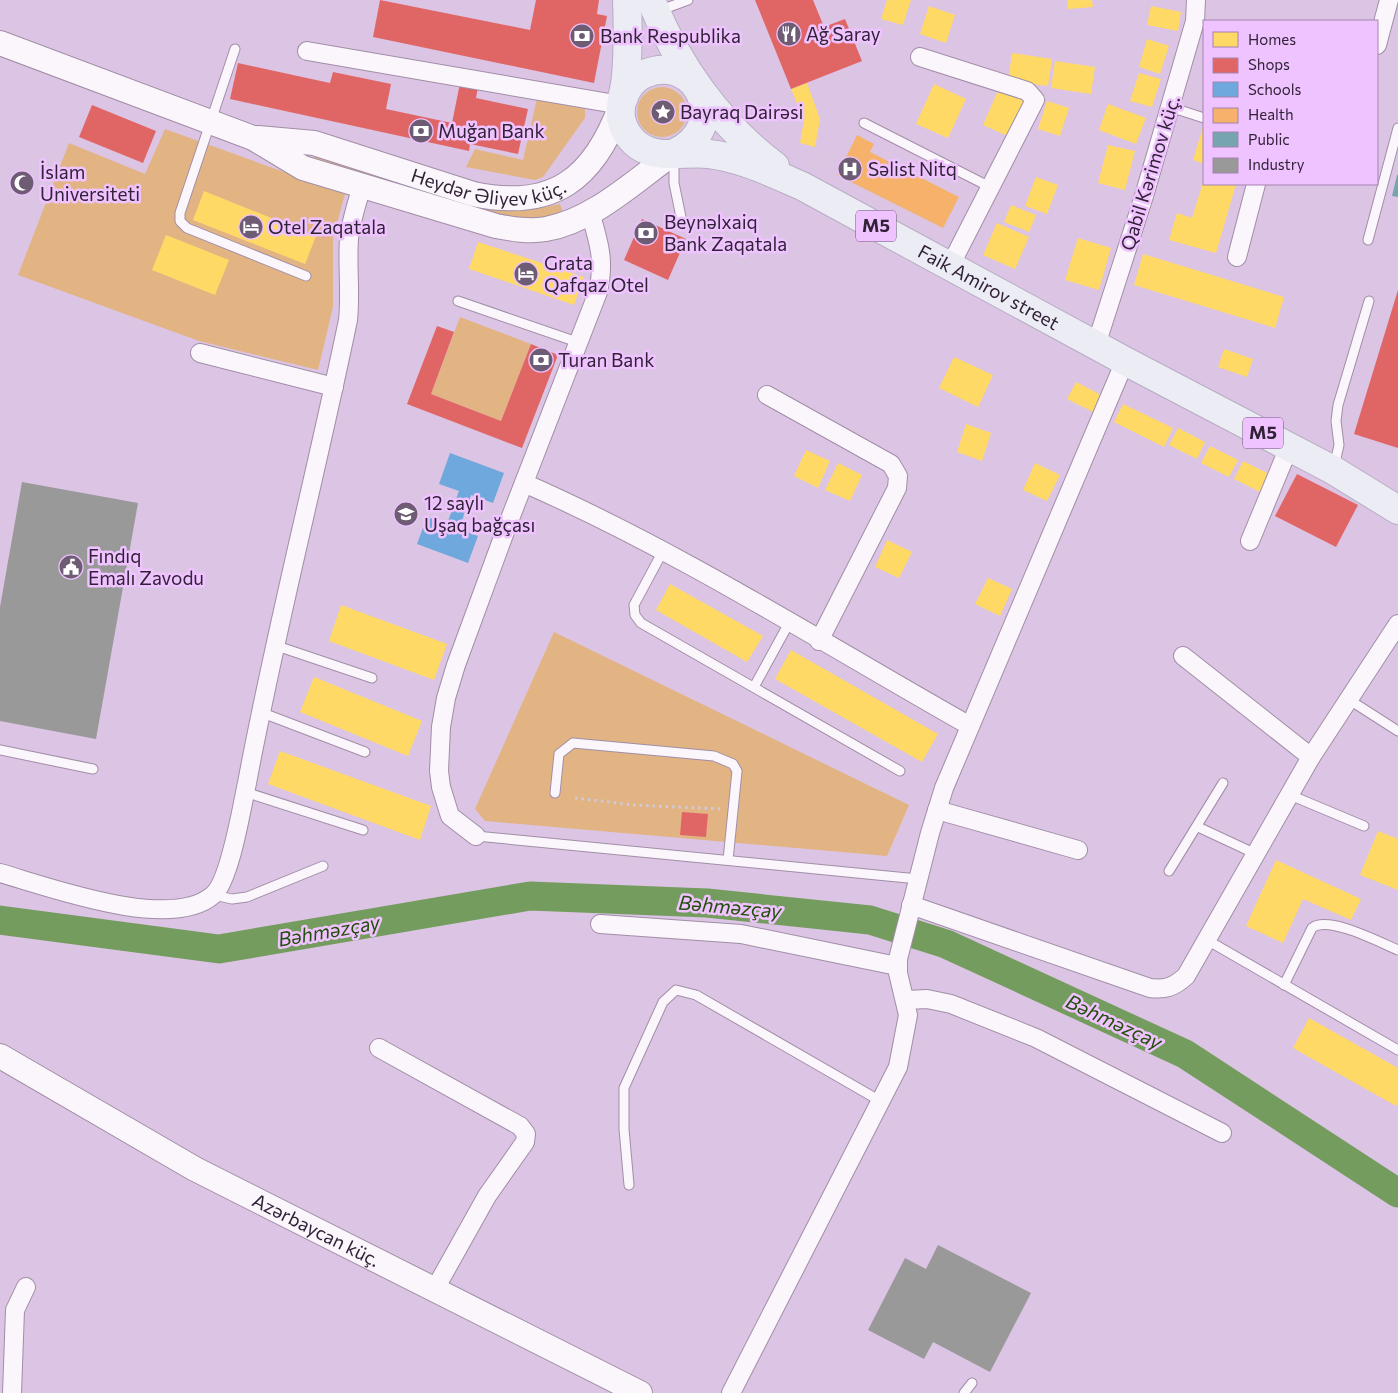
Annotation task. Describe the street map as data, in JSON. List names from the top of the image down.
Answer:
{
  "streets": {
    "highway": ["M5", "Faik Amirov street"],
    "main road": ["Heydər Əliyev küç.", "Azərbaycan küç."],
    "street": ["Qabil Kərimov küç."]
  },
  "crossings": [
    ["Qabil Kərimov küç.", "M5"],
    ["Qabil Kərimov küç.", "Faik Amirov street"],
    ["M5", "Faik Amirov street"]
  ],
  "water": ["Bəhməzçay"],
  "places": {
    "restaurant": ["Ağ Saray"],
    "bank": [
      "Bank Respublika",
      "Muğan Bank",
      "Beynəlxaiq Bank Zaqatala",
      "Turan Bank"
    ],
    "place": ["Bayraq Dairəsi"],
    "hospital": ["Səlist Nitq"],
    "mosque": ["İslam Universiteti"],
    "hotel": ["Otel Zaqatala", "Grata Qafqaz Otel"],
    "school or university": ["12 saylı Uşaq bağçası"],
    "public building": ["Fındıq Emalı Zavodu"]
  },
  "legend": [
    "Homes",
    "Shops",
    "Schools",
    "Health",
    "Public",
    "Industry"
  ]
}
